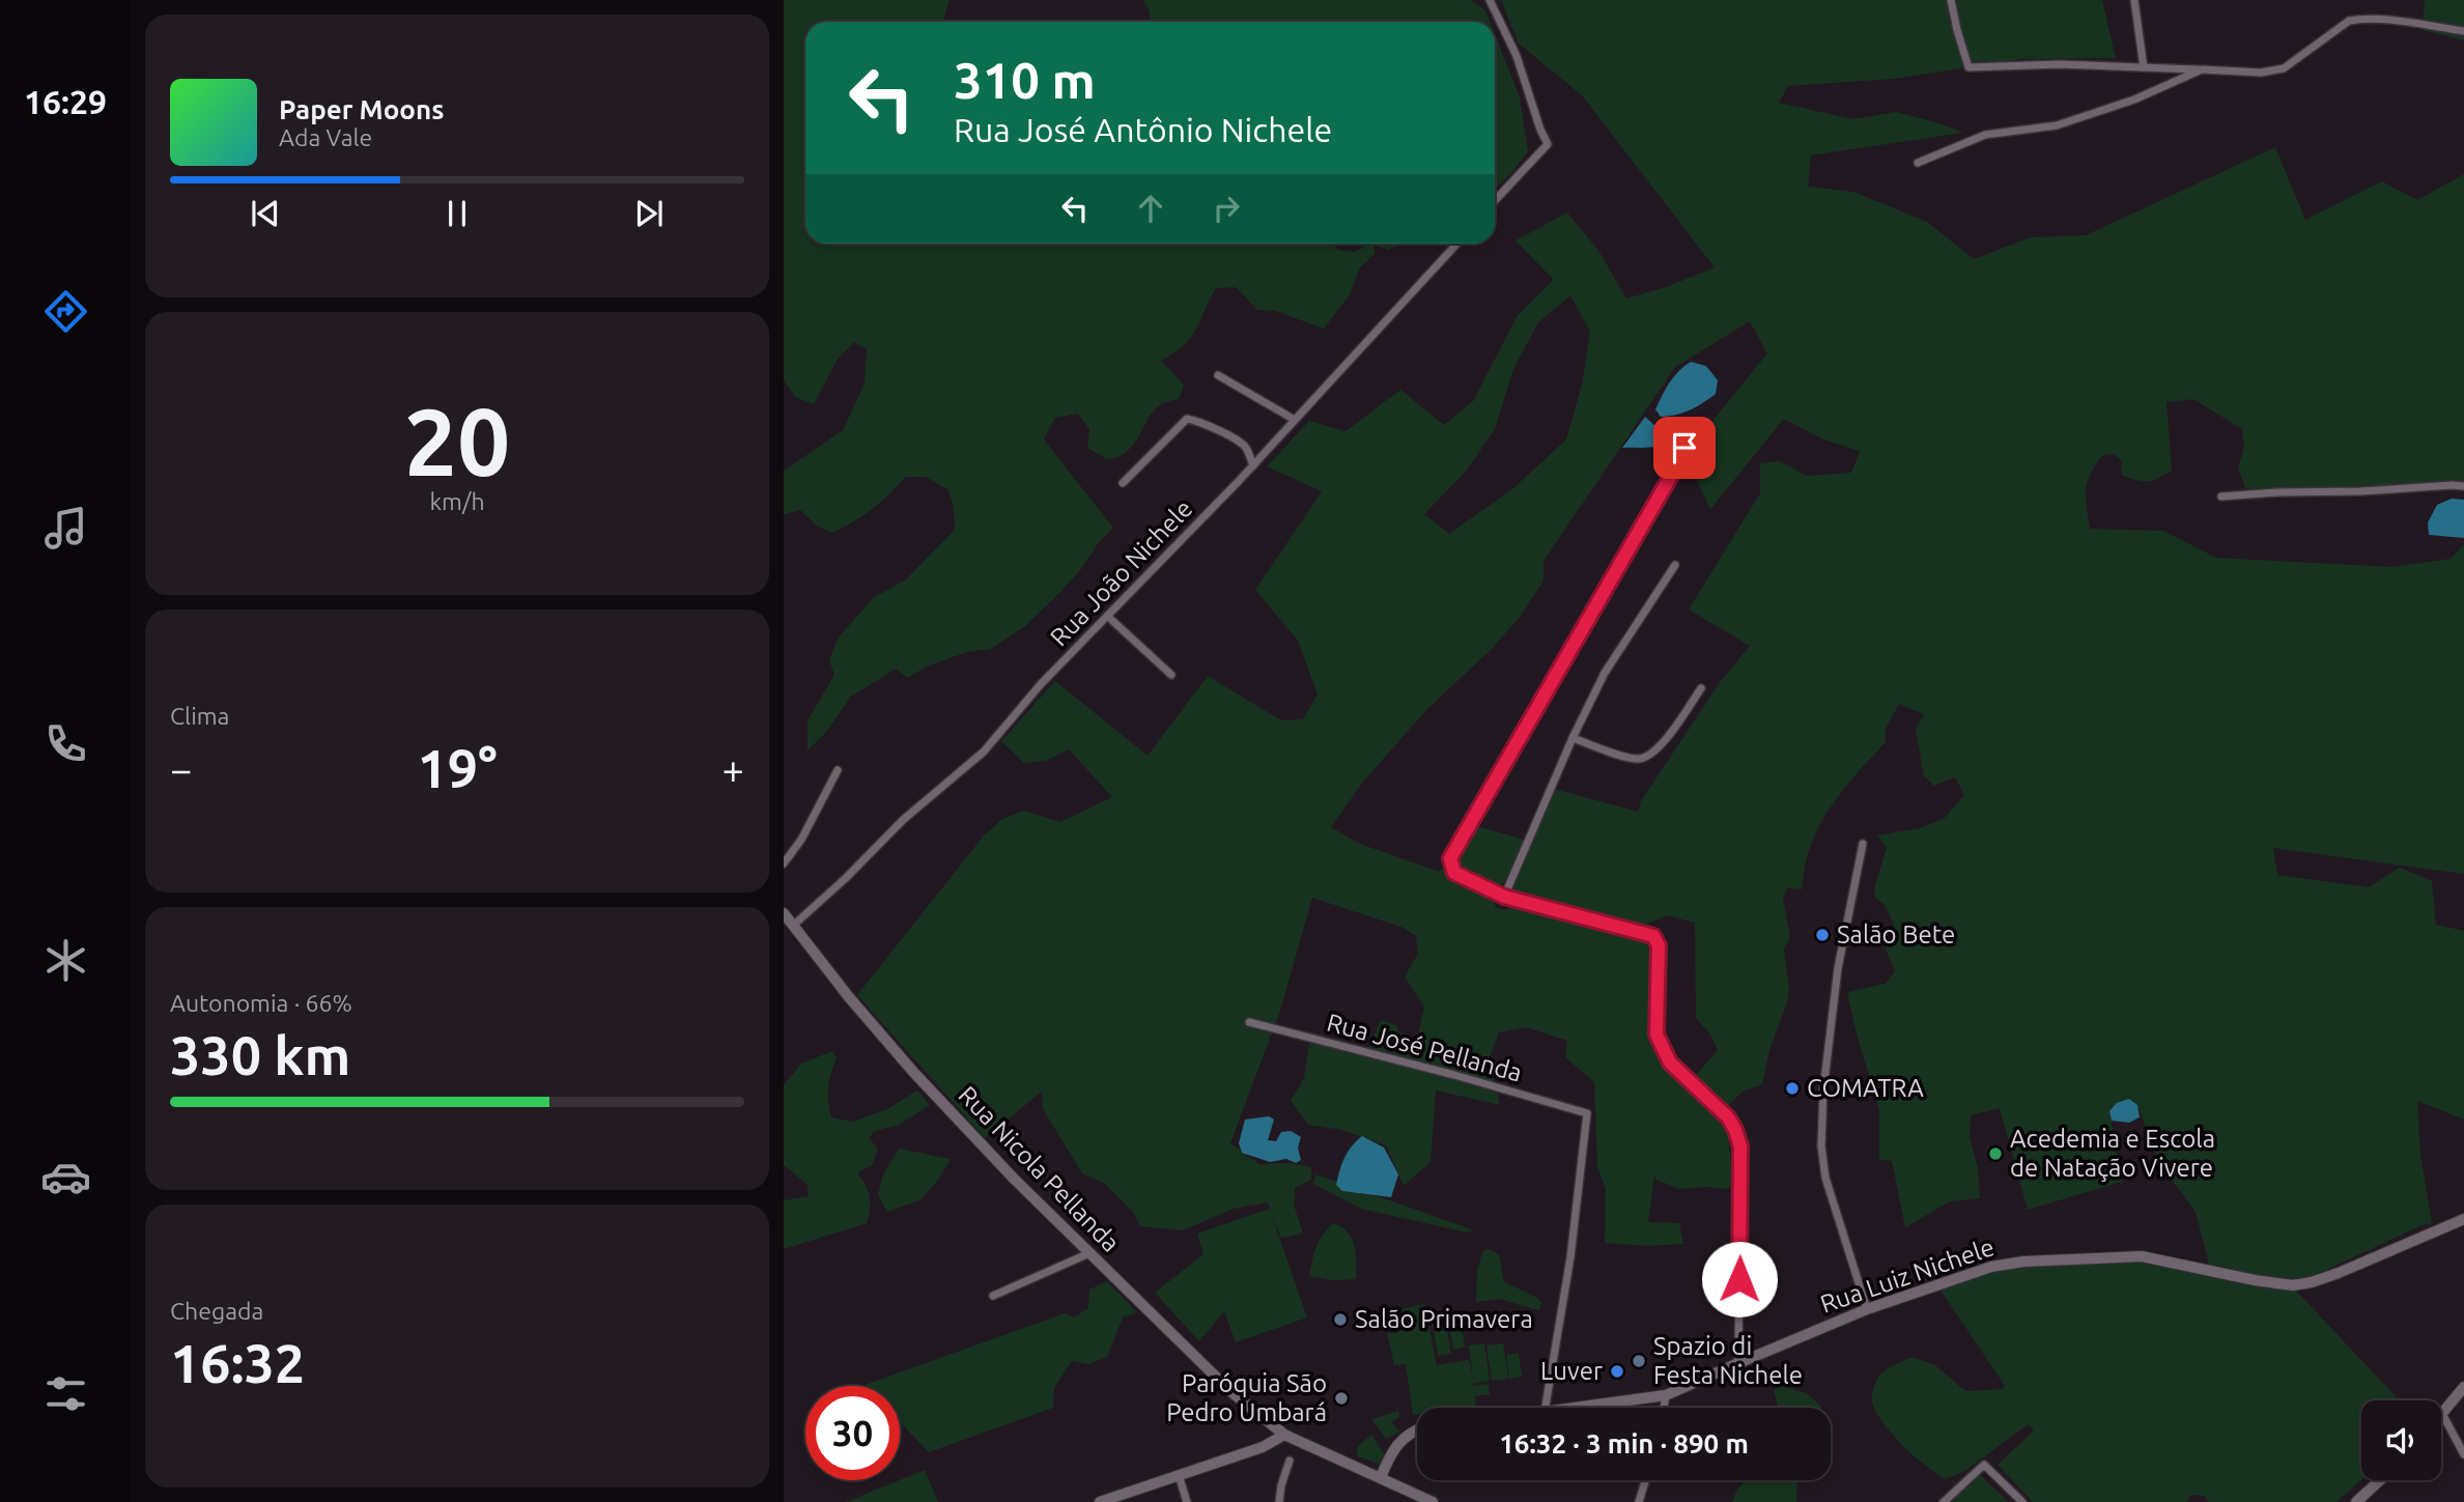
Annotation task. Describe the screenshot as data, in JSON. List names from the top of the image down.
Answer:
{
  "streets": {
    "main road": ["Rua Nicola Pellanda", "Rua Luiz Nichele"],
    "street": ["Rua João Nichele", "Rua José Pellanda"]
  },
  "crossings": [
    ["Rua João Nichele", "Rua Nicola Pellanda"]
  ],
  "places": [
    "Salão Bete",
    "COMATRA",
    "Acedemia e Escola de Natação Vivere",
    "Salão Primavera",
    "Spazio di Festa Nichele",
    "Luver",
    "Paróquia São Pedro Umbará"
  ],
  "page": {
    "tabs": "16:29",
    "turn": ["310 m", "Rua José Antônio Nichele"],
    "song": ["Paper Moons", "Ada Vale"],
    "tile": [
      ["20", "km/h"],
      "Clima",
      ["Autonomia · 66%", "330 km"],
      ["Chegada", "16:32"]
    ],
    "heat": ["−", "19°", "+"],
    "limit": "30",
    "trip": "16:32 · 3 min · 890 m"
  }
}
